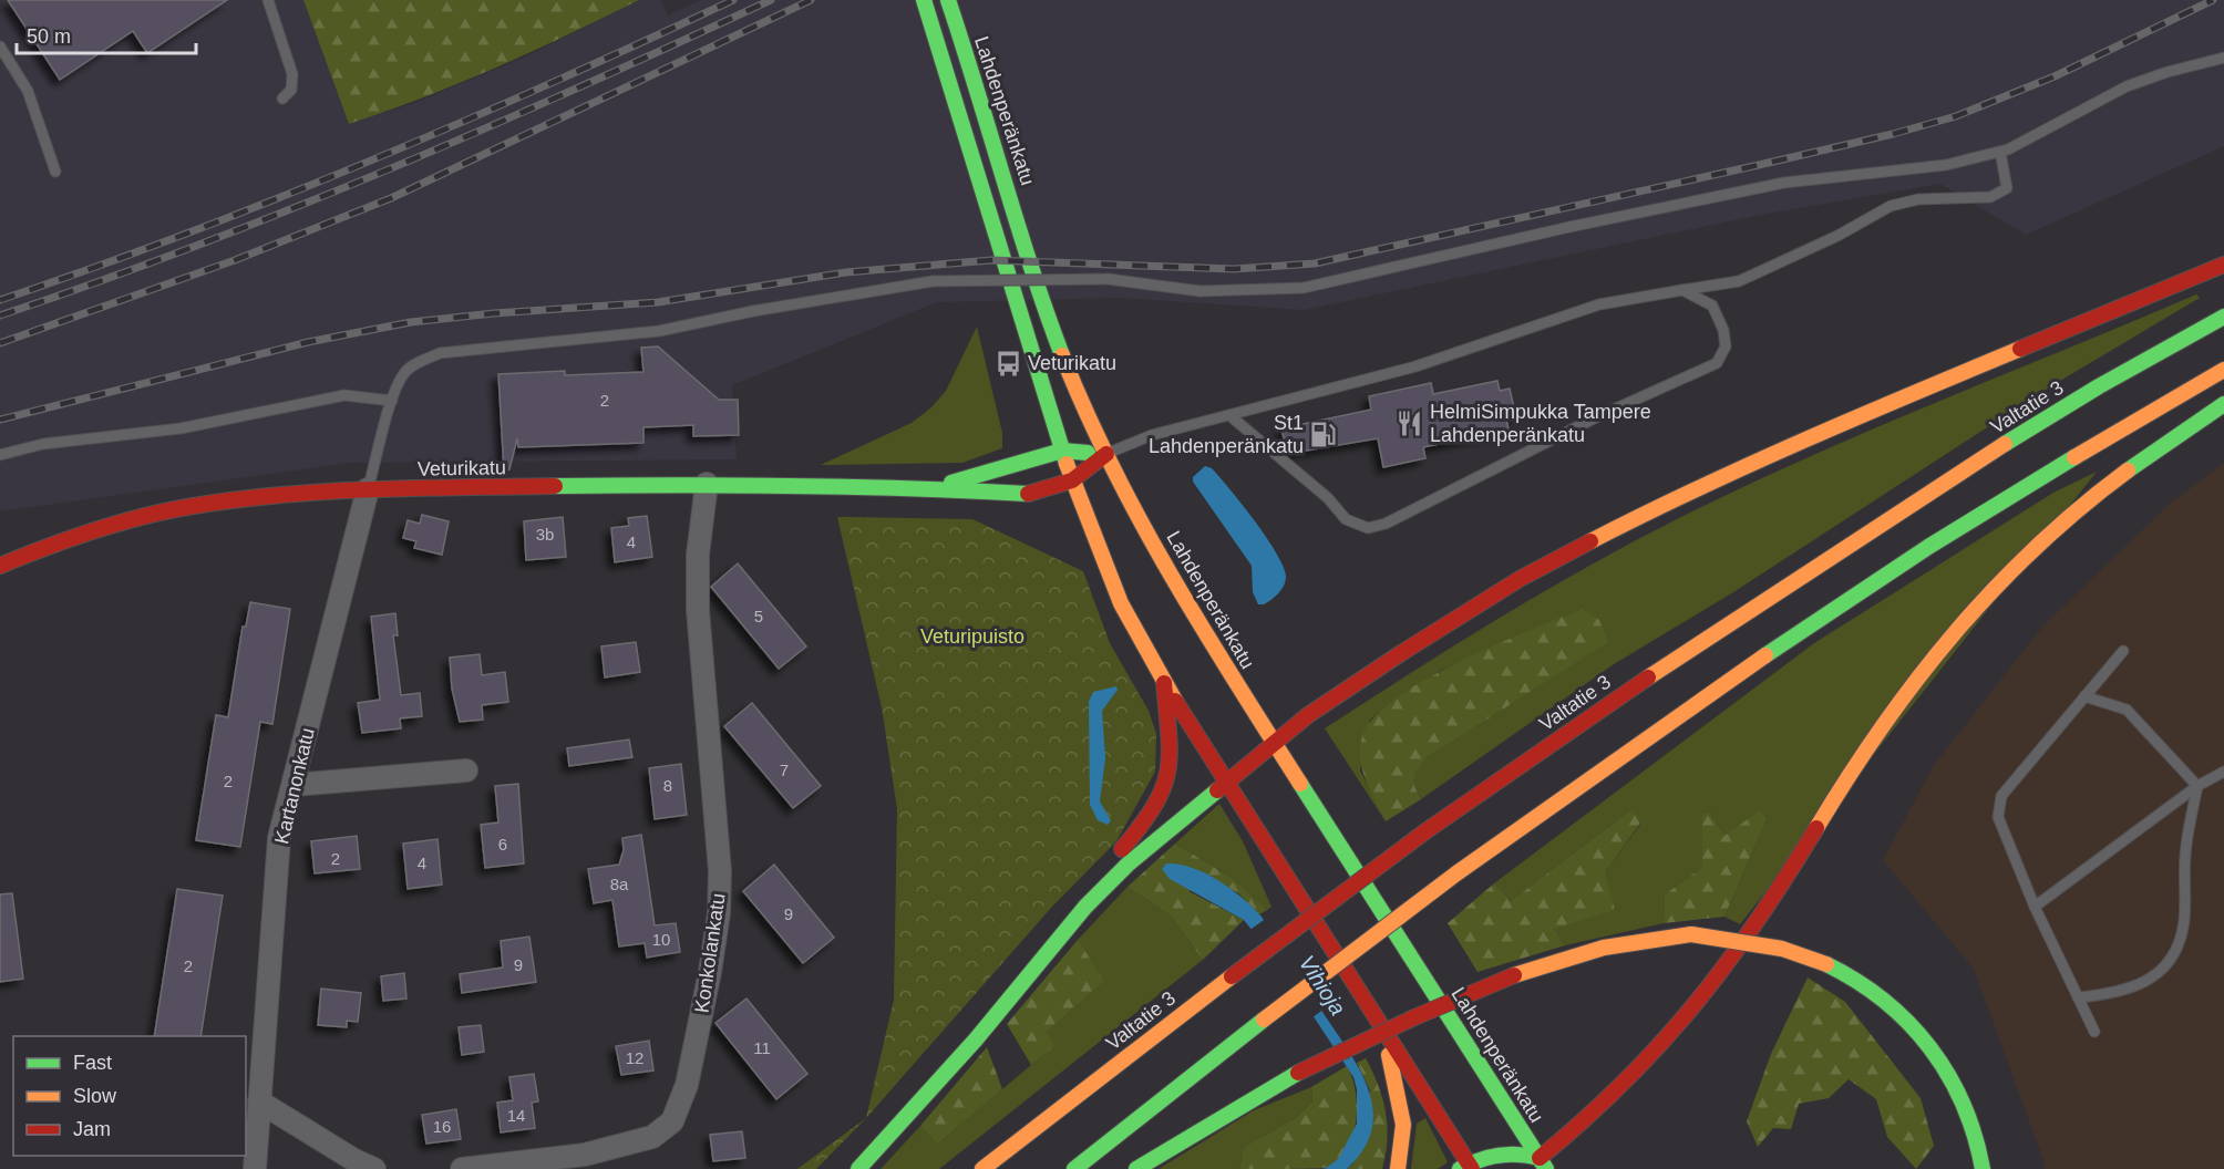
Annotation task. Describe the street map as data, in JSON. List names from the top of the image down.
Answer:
{
  "streets": {
    "main road": ["Lahdenperänkatu", "Valtatie 3", "Veturikatu"],
    "street": ["Kartanonkatu", "Konkolankatu"]
  },
  "crossings": [
    ["Lahdenperänkatu", "Veturikatu"],
    ["Veturikatu", "Kartanonkatu"],
    ["Veturikatu", "Konkolankatu"]
  ],
  "water": ["Vihioja"],
  "parks": ["Veturipuisto"],
  "places": {
    "bus stop": ["Veturikatu"],
    "restaurant": ["HelmiSimpukka Tampere Lahdenperänkatu"],
    "fuel station": ["St1 Lahdenperänkatu"]
  },
  "house_numbers": [
    "2",
    "3b",
    "4",
    "5",
    "7",
    "2",
    "8",
    "6",
    "2",
    "4",
    "8a",
    "9",
    "10",
    "9",
    "2",
    "11",
    "12",
    "14",
    "16"
  ],
  "legend": ["Fast", "Slow", "Jam"],
  "scale_bar": "50 m"
}
